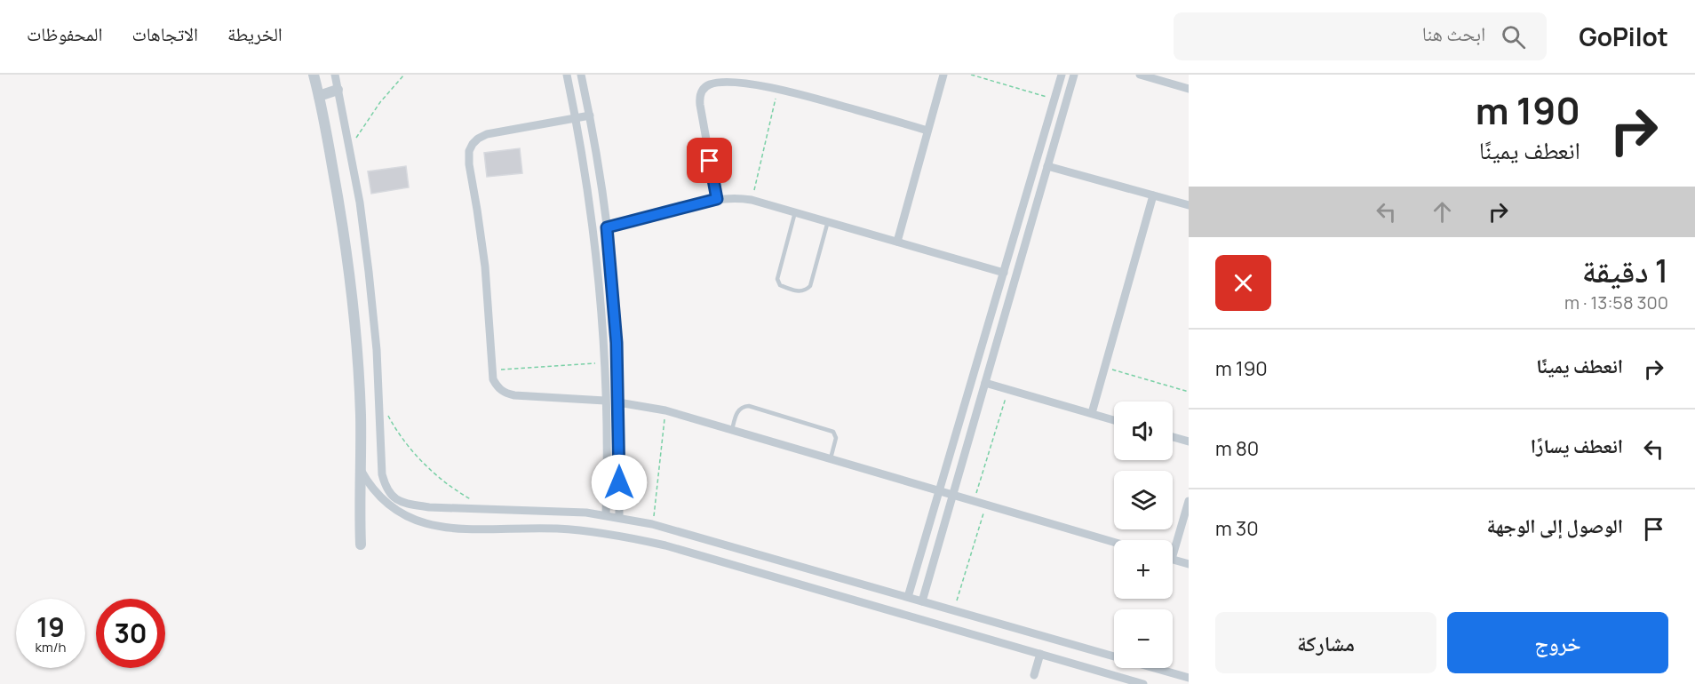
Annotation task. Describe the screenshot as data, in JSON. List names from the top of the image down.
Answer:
{
  "page": {
    "header": "GoPilot",
    "search": "ابحث هنا",
    "nav": ["الخريطة", "الاتجاهات", "المحفوظات"],
    "turn": ["190 m", "انعطف يمينًا"],
    "heading": ["1 دقيقة", "300 m · 13:58"],
    "list": [
      {
        "name": "انعطف يمينًا",
        "value": "190 m"
      },
      {
        "name": "انعطف يسارًا",
        "value": "80 m"
      },
      {
        "name": "الوصول إلى الوجهة",
        "value": "30 m"
      }
    ],
    "map_buttons": ["+", "−"],
    "speed": "19 km/h",
    "limit": "30",
    "buttons": ["خروج", "مشاركة"]
  }
}
